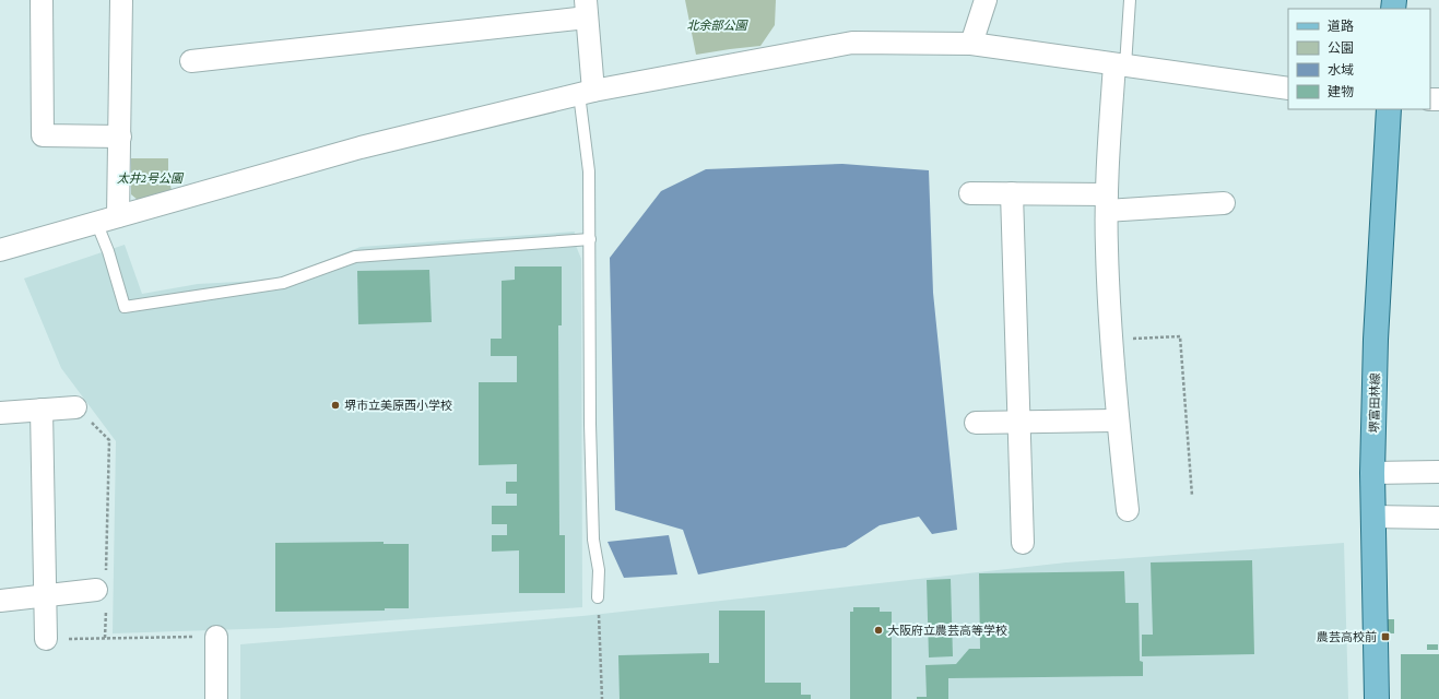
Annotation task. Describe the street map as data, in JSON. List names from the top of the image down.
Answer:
{
  "streets": {
    "main road": ["堺富田林線"]
  },
  "parks": ["北余部公園", "太井2号公園"],
  "places": {
    "other": ["堺市立美原西小学校", "大阪府立農芸高等学校"],
    "transit": ["農芸高校前"]
  },
  "legend": [
    "道路",
    "公園",
    "水域",
    "建物"
  ]
}
